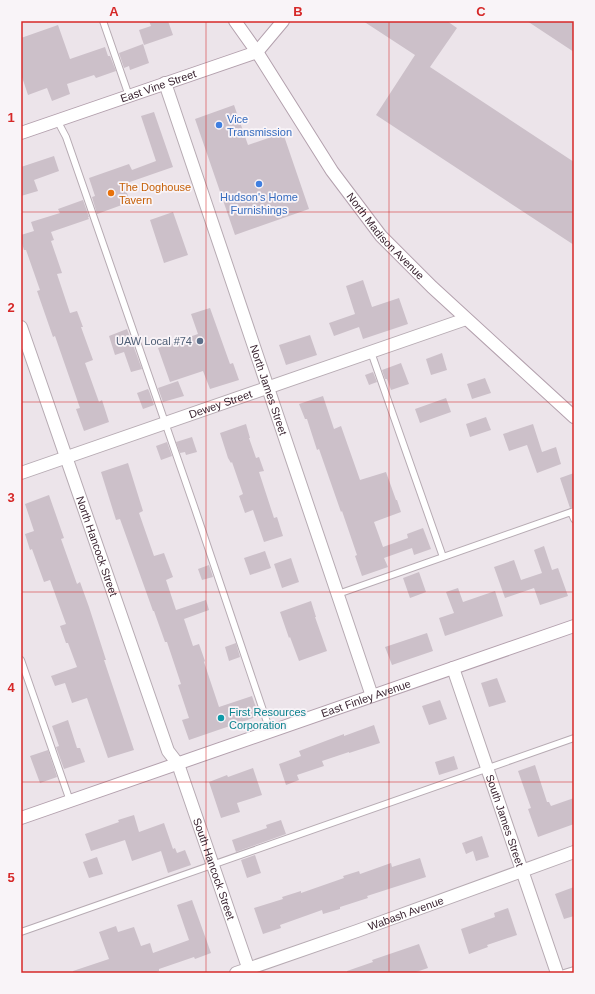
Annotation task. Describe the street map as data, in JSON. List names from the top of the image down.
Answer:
{
  "streets": {
    "street": [
      "East Vine Street",
      "North Madison Avenue",
      "North James Street",
      "Dewey Street",
      "North Hancock Street",
      "East Finley Avenue",
      "South James Street",
      "South Hancock Street",
      "Wabash Avenue"
    ]
  },
  "crossings": [
    ["East Vine Street", "North Madison Avenue"],
    ["East Vine Street", "North James Street"],
    ["North Madison Avenue", "Dewey Street"],
    ["North James Street", "Dewey Street"],
    ["North James Street", "East Finley Avenue"],
    ["Dewey Street", "North Hancock Street"],
    ["North Hancock Street", "East Finley Avenue"],
    ["North Hancock Street", "South Hancock Street"],
    ["East Finley Avenue", "South James Street"],
    ["East Finley Avenue", "South Hancock Street"],
    ["South James Street", "Wabash Avenue"],
    ["South Hancock Street", "Wabash Avenue"]
  ],
  "places": [
    "Vice Transmission",
    "Hudson's Home Furnishings",
    "The Doghouse Tavern",
    "UAW Local #74",
    "First Resources Corporation"
  ],
  "grid": {
    "columns": ["A", "B", "C"],
    "rows": [
      "1",
      "2",
      "3",
      "4",
      "5"
    ]
  }
}
